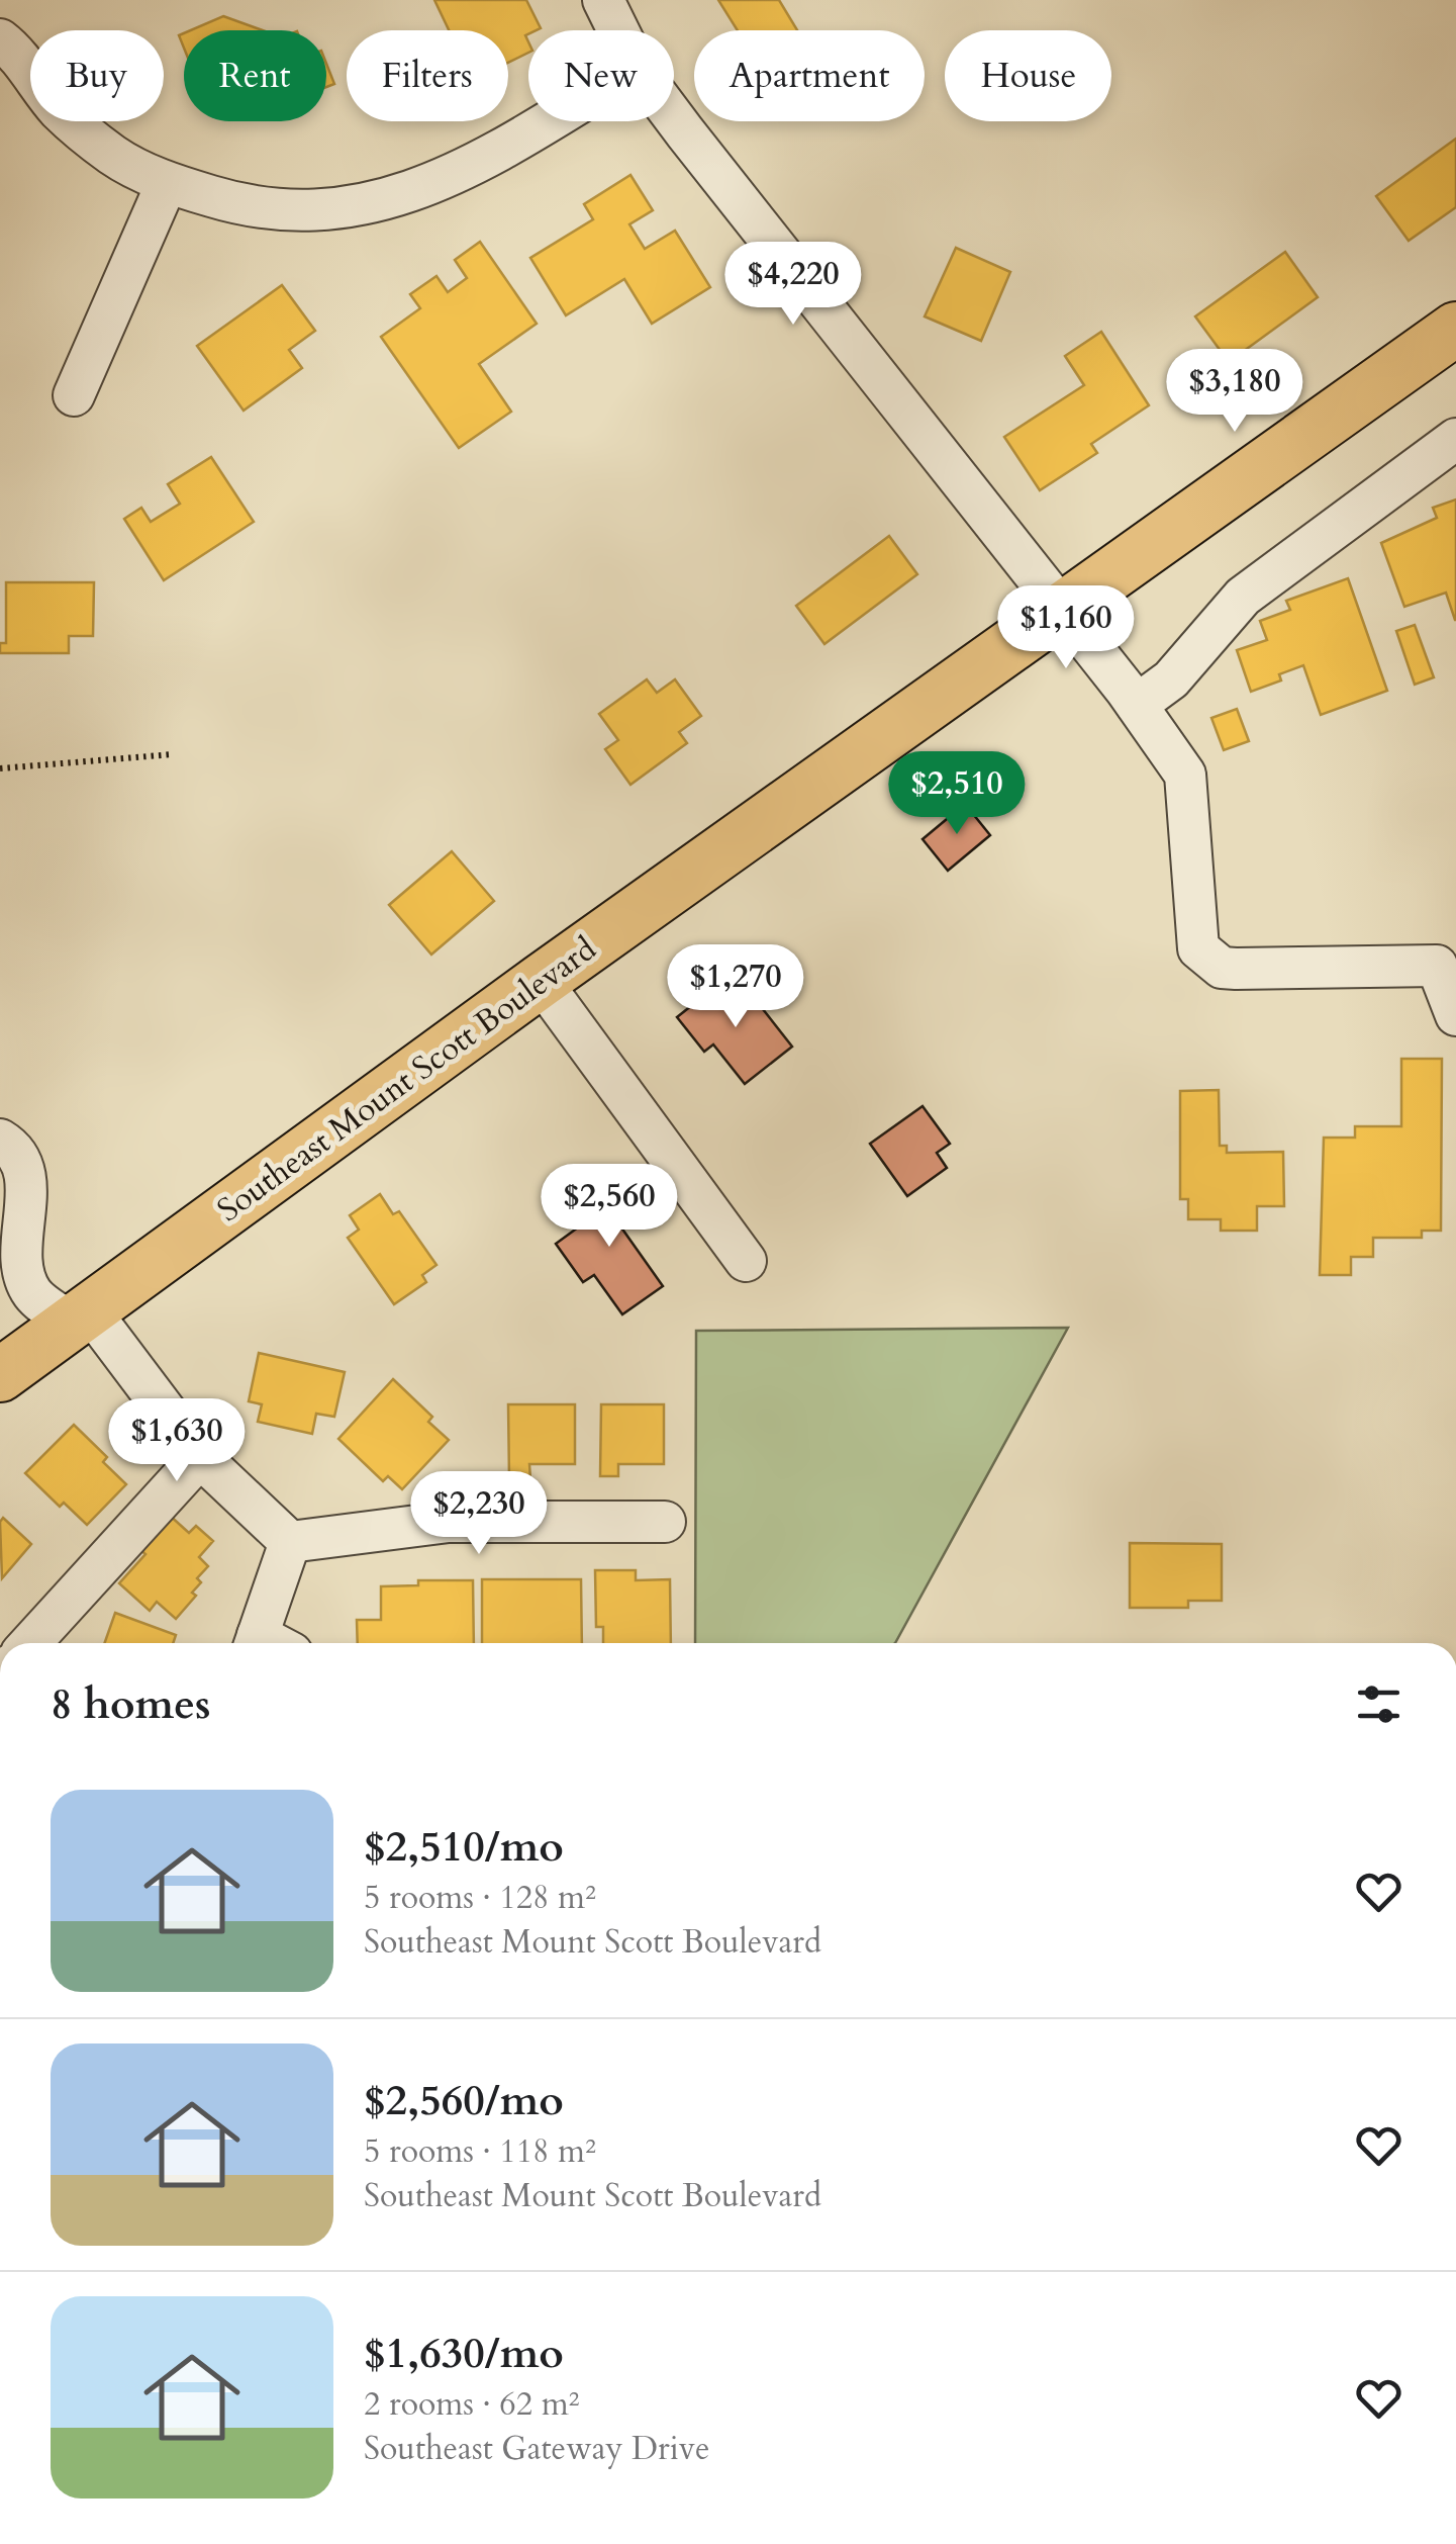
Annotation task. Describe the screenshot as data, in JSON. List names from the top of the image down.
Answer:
{
  "streets": {
    "main road": ["Southeast Mount Scott Boulevard"]
  },
  "page": {
    "chip": [
      "Buy",
      "Rent",
      "Filters",
      "New",
      "Apartment",
      "House"
    ],
    "price": [
      "$4,220",
      "$3,180",
      "$1,160",
      "$2,510",
      "$1,270",
      "$2,560",
      "$1,630",
      "$2,230"
    ],
    "heading": "8 homes",
    "list": [
      {
        "name": "$2,510/mo",
        "note": "5 rooms · 128 m² · Southeast Mount Scott Boulevard"
      },
      {
        "name": "$2,560/mo",
        "note": "5 rooms · 118 m² · Southeast Mount Scott Boulevard"
      },
      {
        "name": "$1,630/mo",
        "note": "2 rooms · 62 m² · Southeast Gateway Drive"
      }
    ]
  }
}
